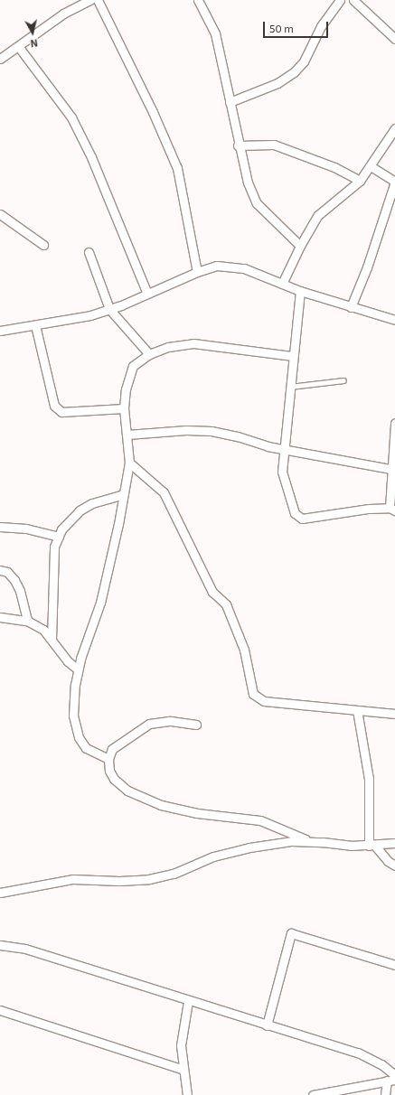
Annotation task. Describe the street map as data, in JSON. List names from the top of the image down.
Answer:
{
  "scale_bar": "50 m",
  "north": "bottom"
}
